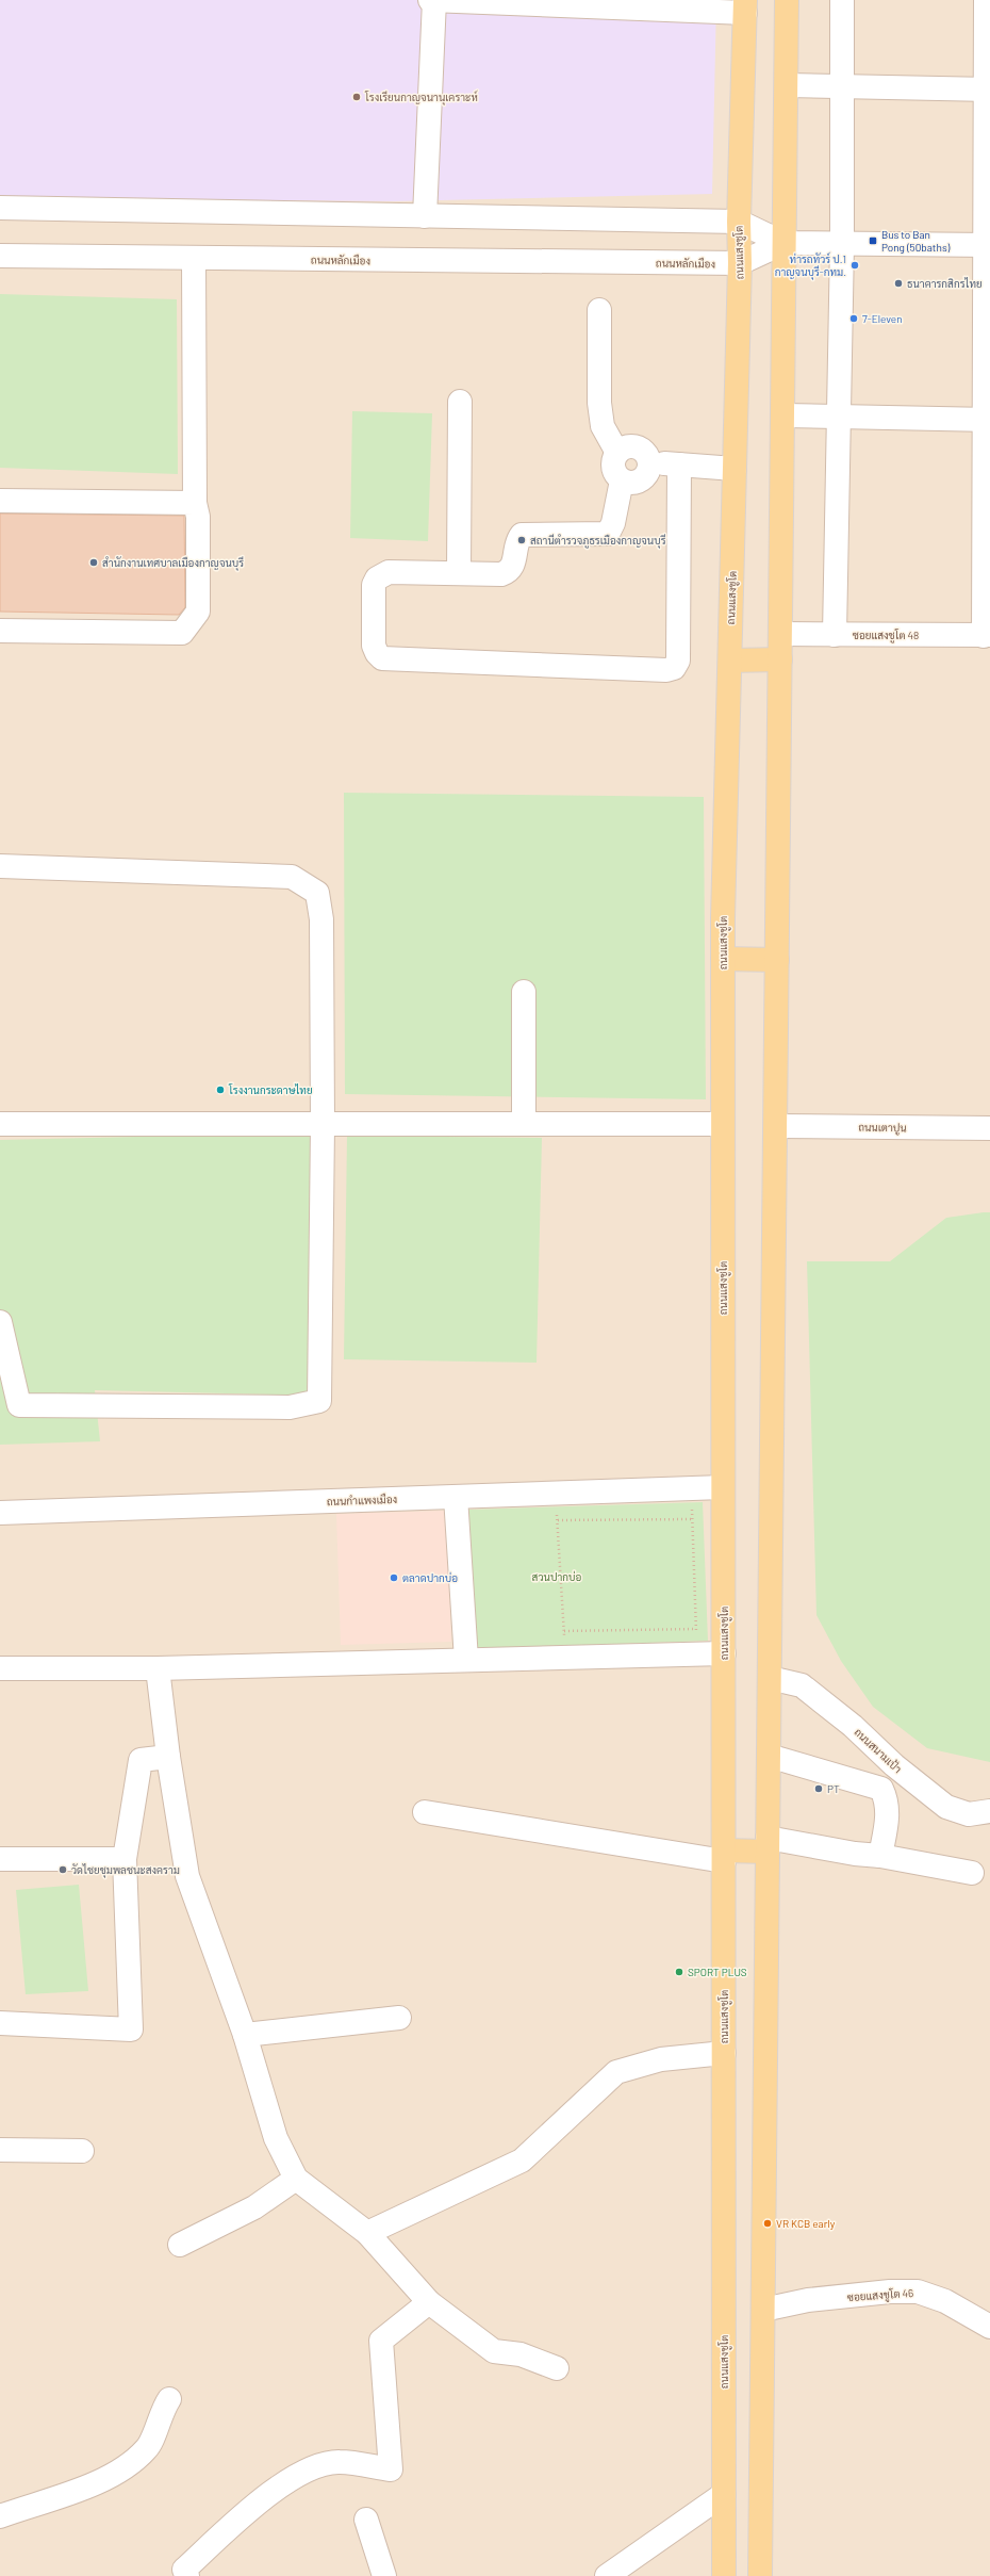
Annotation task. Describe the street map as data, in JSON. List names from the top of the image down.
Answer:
{
  "streets": {
    "main road": ["ถนนแสงชูโต"],
    "street": [
      "ถนนหลักเมือง",
      "ซอยแสงชูโต 48",
      "ถนนเตาปูน",
      "ถนนกำแพงเมือง",
      "ถนนสนามเป้า",
      "ซอยแสงชูโต 46"
    ]
  },
  "crossings": [
    ["ถนนแสงชูโต", "ถนนหลักเมือง"],
    ["ถนนแสงชูโต", "ถนนกำแพงเมือง"]
  ],
  "parks": ["สวนปากบ่อ"],
  "places": {
    "other": [
      "โรงเรียนกาญจนานุเคราะห์",
      "ท่ารถทัวร์ ป.1 กาญจนบุรี-กทม.",
      "ธนาคารกสิกรไทย",
      "7-Eleven",
      "สถานีตำรวจภูธรเมืองกาญจนบุรี",
      "สำนักงานเทศบาลเมืองกาญจนบุรี",
      "โรงงานกระดาษไทย",
      "ตลาดปากบ่อ",
      "PT",
      "วัดไชยชุมพลชนะสงคราม",
      "SPORT PLUS",
      "VR KCB early"
    ],
    "transit": ["Bus to Ban Pong (50baths)"]
  }
}
